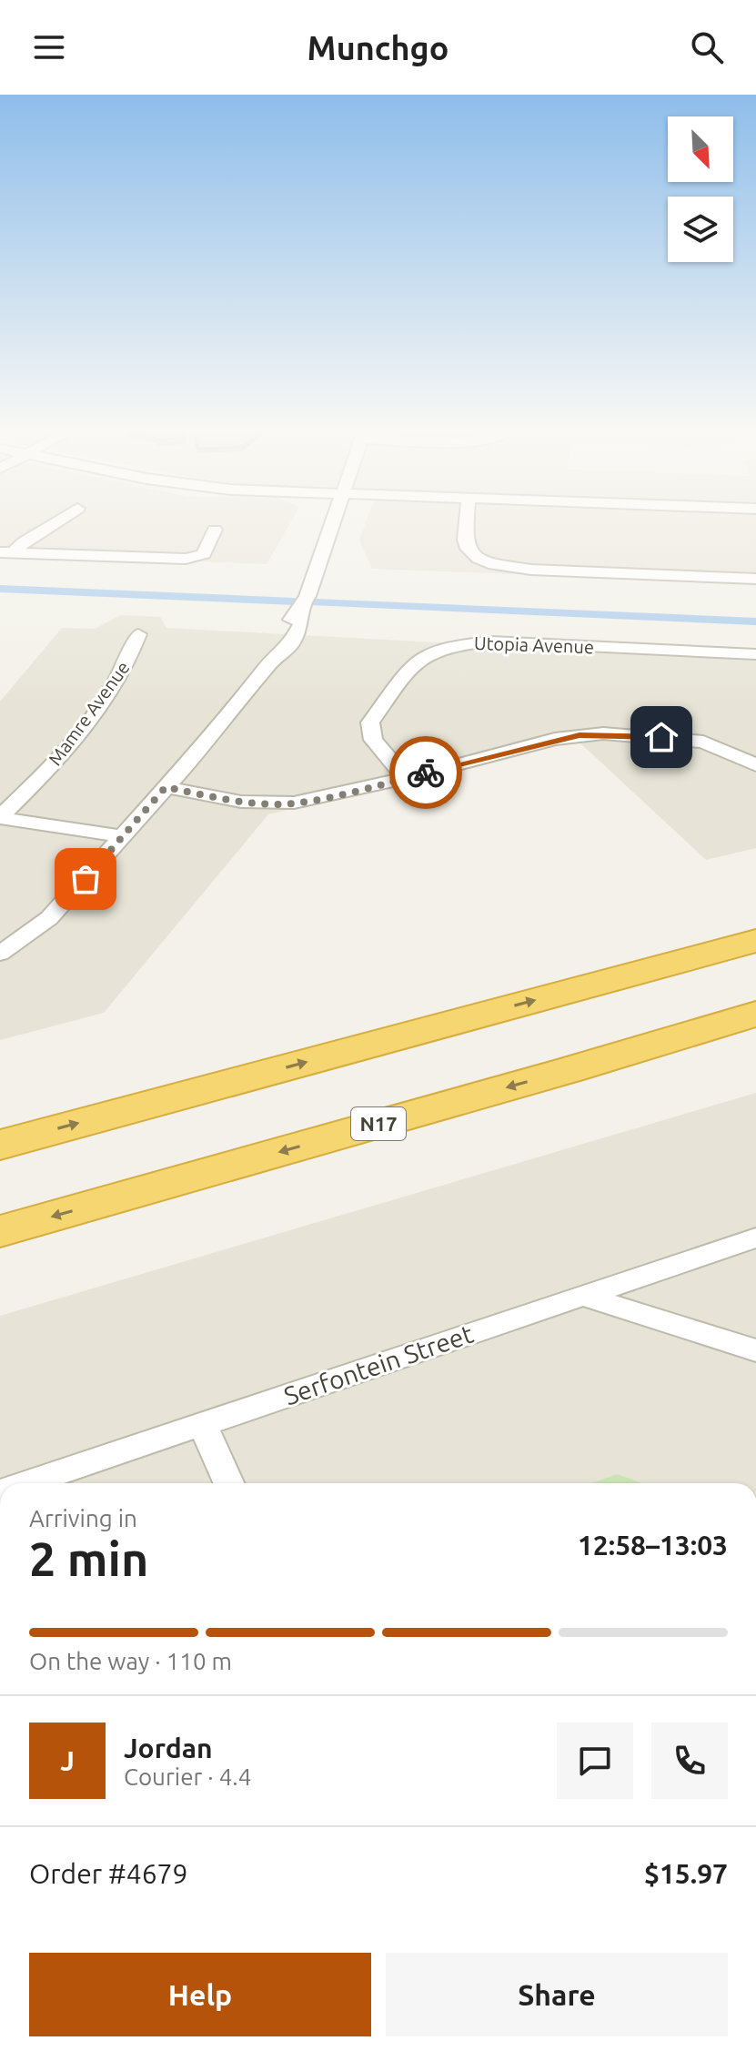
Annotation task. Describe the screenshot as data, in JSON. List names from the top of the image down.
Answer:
{
  "streets": {
    "highway": ["N17"],
    "street": ["Utopia Avenue", "Mamre Avenue", "Serfontein Street"]
  },
  "north": "bottom right",
  "page": {
    "header": "Munchgo",
    "heading": ["2 min", "Arriving in", "12:58–13:03"],
    "panel": [
      "Jordan",
      "Courier · 4.4",
      "Order #4679",
      "$15.97"
    ],
    "bar": "On the way · 110 m",
    "round": "J",
    "buttons": ["Help", "Share"]
  }
}
